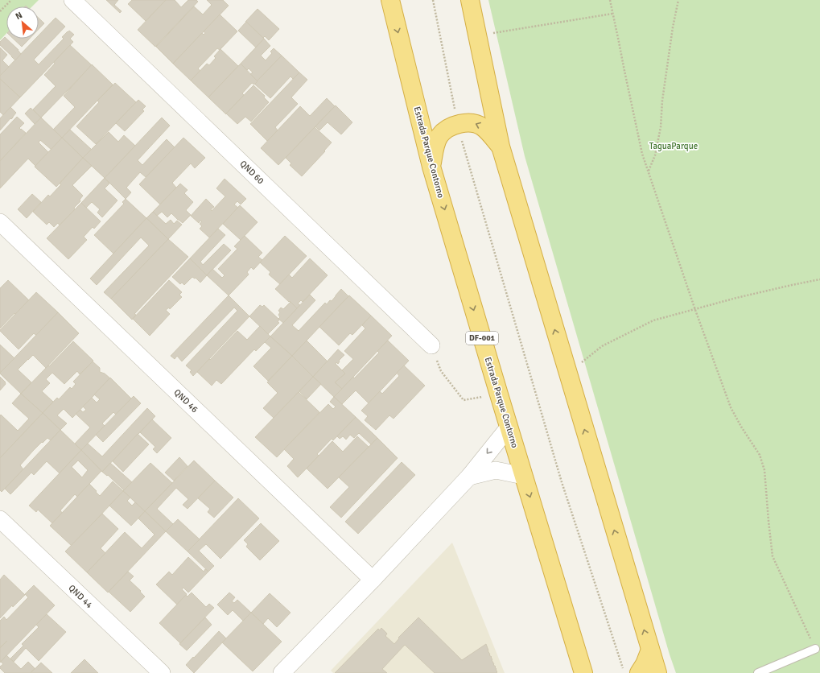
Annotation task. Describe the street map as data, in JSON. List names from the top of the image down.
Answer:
{
  "streets": {
    "highway": ["Estrada Parque Contorno", "DF-001"],
    "street": ["QND 60", "QND 46", "QND 44"]
  },
  "parks": ["TaguaParque"],
  "north": "top left"
}
